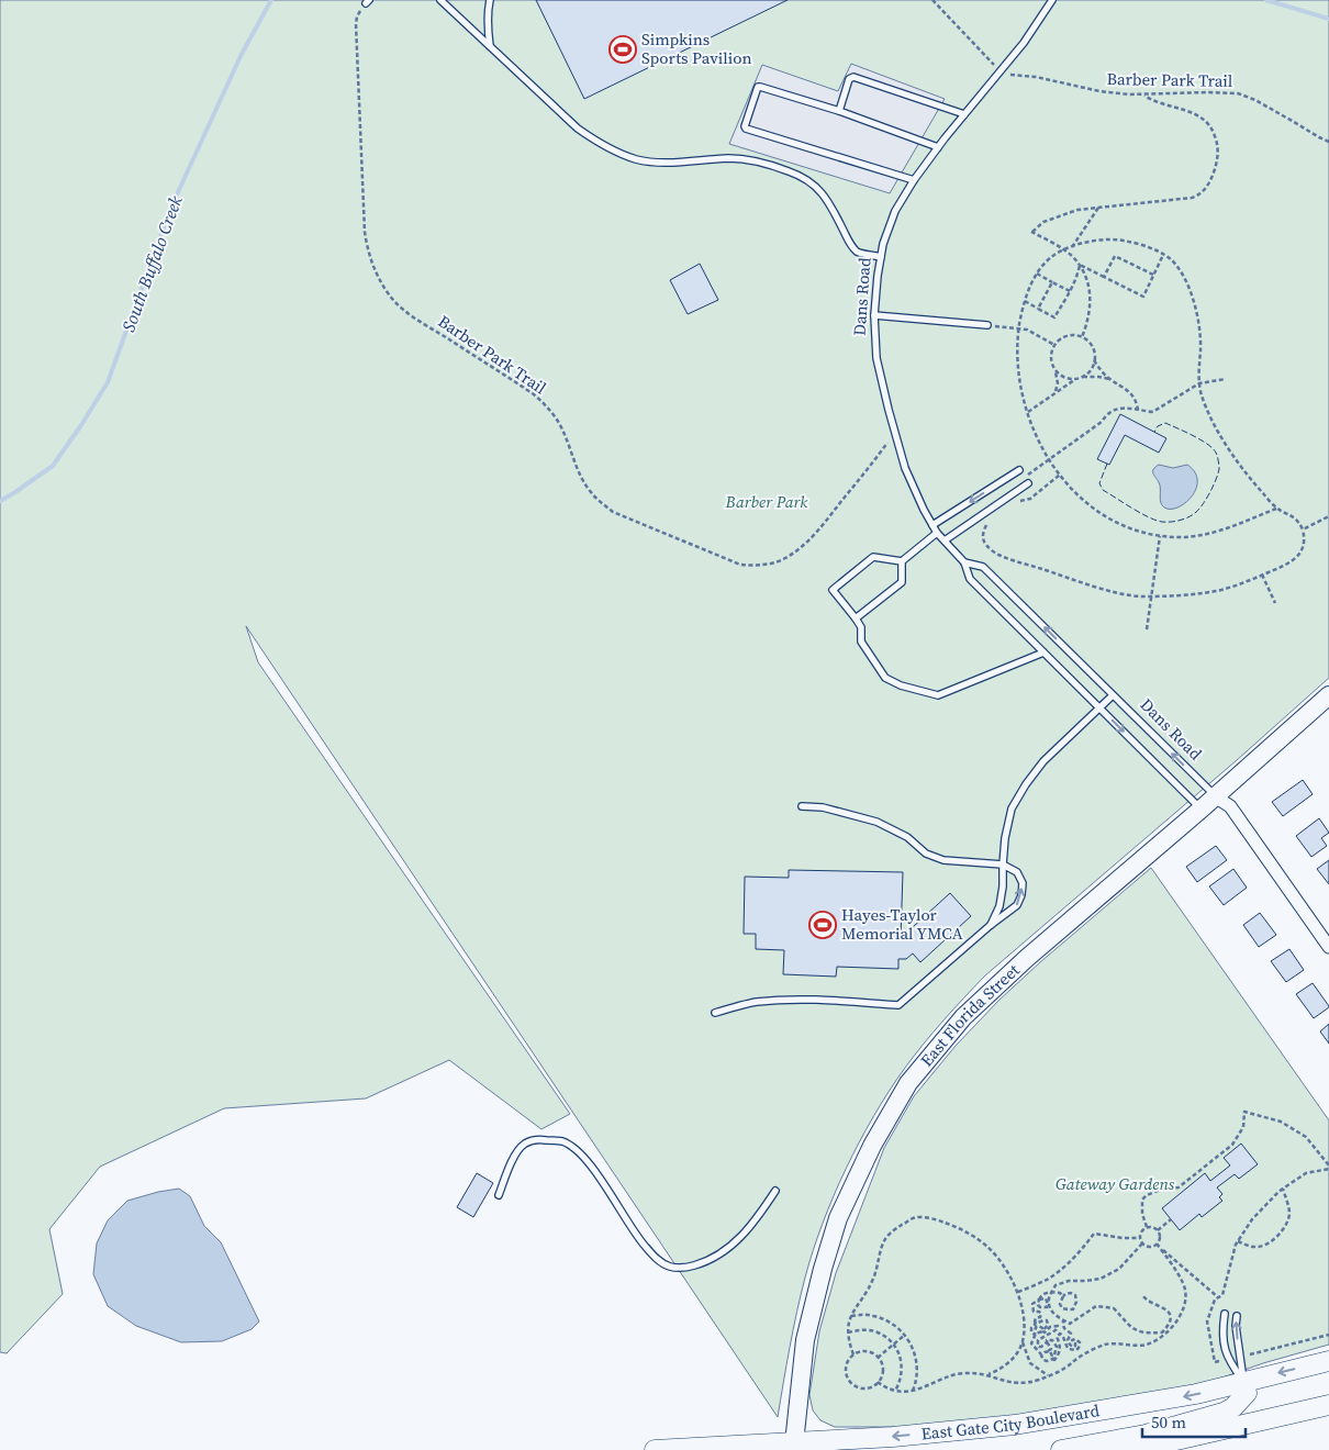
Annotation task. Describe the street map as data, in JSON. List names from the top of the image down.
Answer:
{
  "streets": {
    "main road": ["East Florida Street", "East Gate City Boulevard"],
    "street": ["Dans Road"],
    "path": ["Barber Park Trail"]
  },
  "crossings": [
    ["Barber Park Trail", "Dans Road"],
    ["Dans Road", "East Florida Street"],
    ["East Florida Street", "East Gate City Boulevard"]
  ],
  "water": ["South Buffalo Creek"],
  "parks": ["Barber Park", "Gateway Gardens"],
  "places": {
    "sports": ["Simpkins Sports Pavilion", "Hayes-Taylor Memorial YMCA"]
  },
  "scale_bar": "50 m"
}
